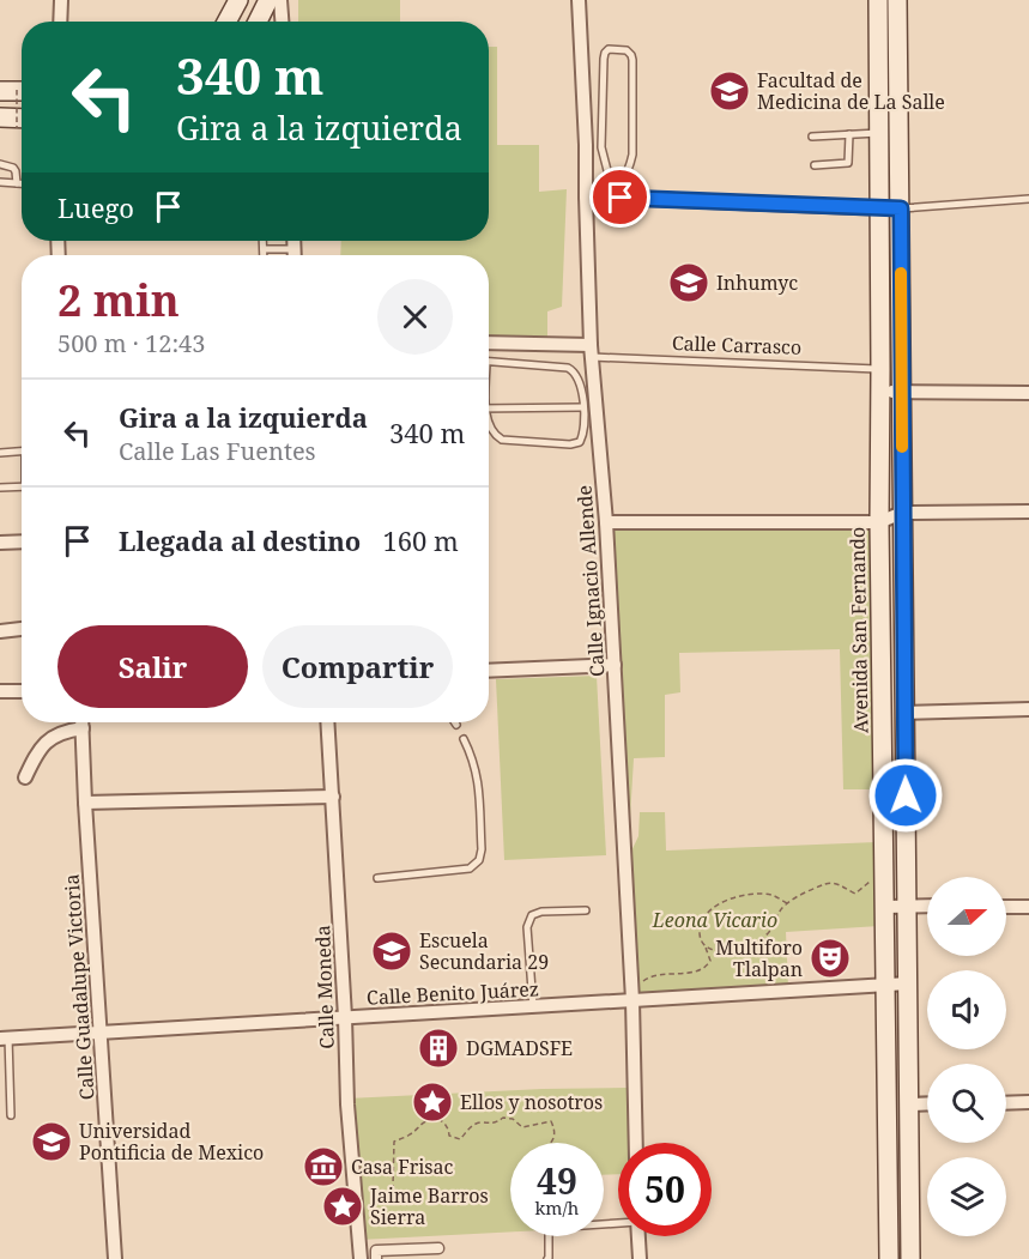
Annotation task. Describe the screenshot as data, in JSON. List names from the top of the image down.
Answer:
{
  "streets": {
    "main road": ["Avenida San Fernando"],
    "street": [
      "Calle Carrasco",
      "Calle Ignacio Allende",
      "Calle Guadalupe Victoria",
      "Calle Moneda",
      "Calle Benito Juárez"
    ]
  },
  "crossings": [
    ["Calle Carrasco", "Calle Ignacio Allende"],
    ["Calle Carrasco", "Avenida San Fernando"],
    ["Calle Ignacio Allende", "Calle Benito Juárez"],
    ["Avenida San Fernando", "Calle Benito Juárez"],
    ["Calle Guadalupe Victoria", "Calle Benito Juárez"],
    ["Calle Moneda", "Calle Benito Juárez"]
  ],
  "parks": ["Leona Vicario"],
  "places": {
    "school or university": [
      "Facultad de Medicina de La Salle",
      "Inhumyc",
      "Escuela Secundaria 29",
      "Universidad Pontificia de Mexico"
    ],
    "theatre": ["Multiforo Tlalpan"],
    "building": ["DGMADSFE"],
    "place": ["Ellos y nosotros", "Jaime Barros Sierra"],
    "museum": ["Casa Frisac"]
  },
  "north": "right",
  "page": {
    "turn": ["340 m", "Gira a la izquierda"],
    "then": "Luego",
    "heading": ["2 min", "500 m · 12:43"],
    "list": [
      {
        "name": "Gira a la izquierda",
        "note": "Calle Las Fuentes",
        "value": "340 m"
      },
      {
        "name": "Llegada al destino",
        "value": "160 m"
      }
    ],
    "buttons": ["Salir", "Compartir"],
    "speed": "49 km/h",
    "limit": "50"
  }
}
